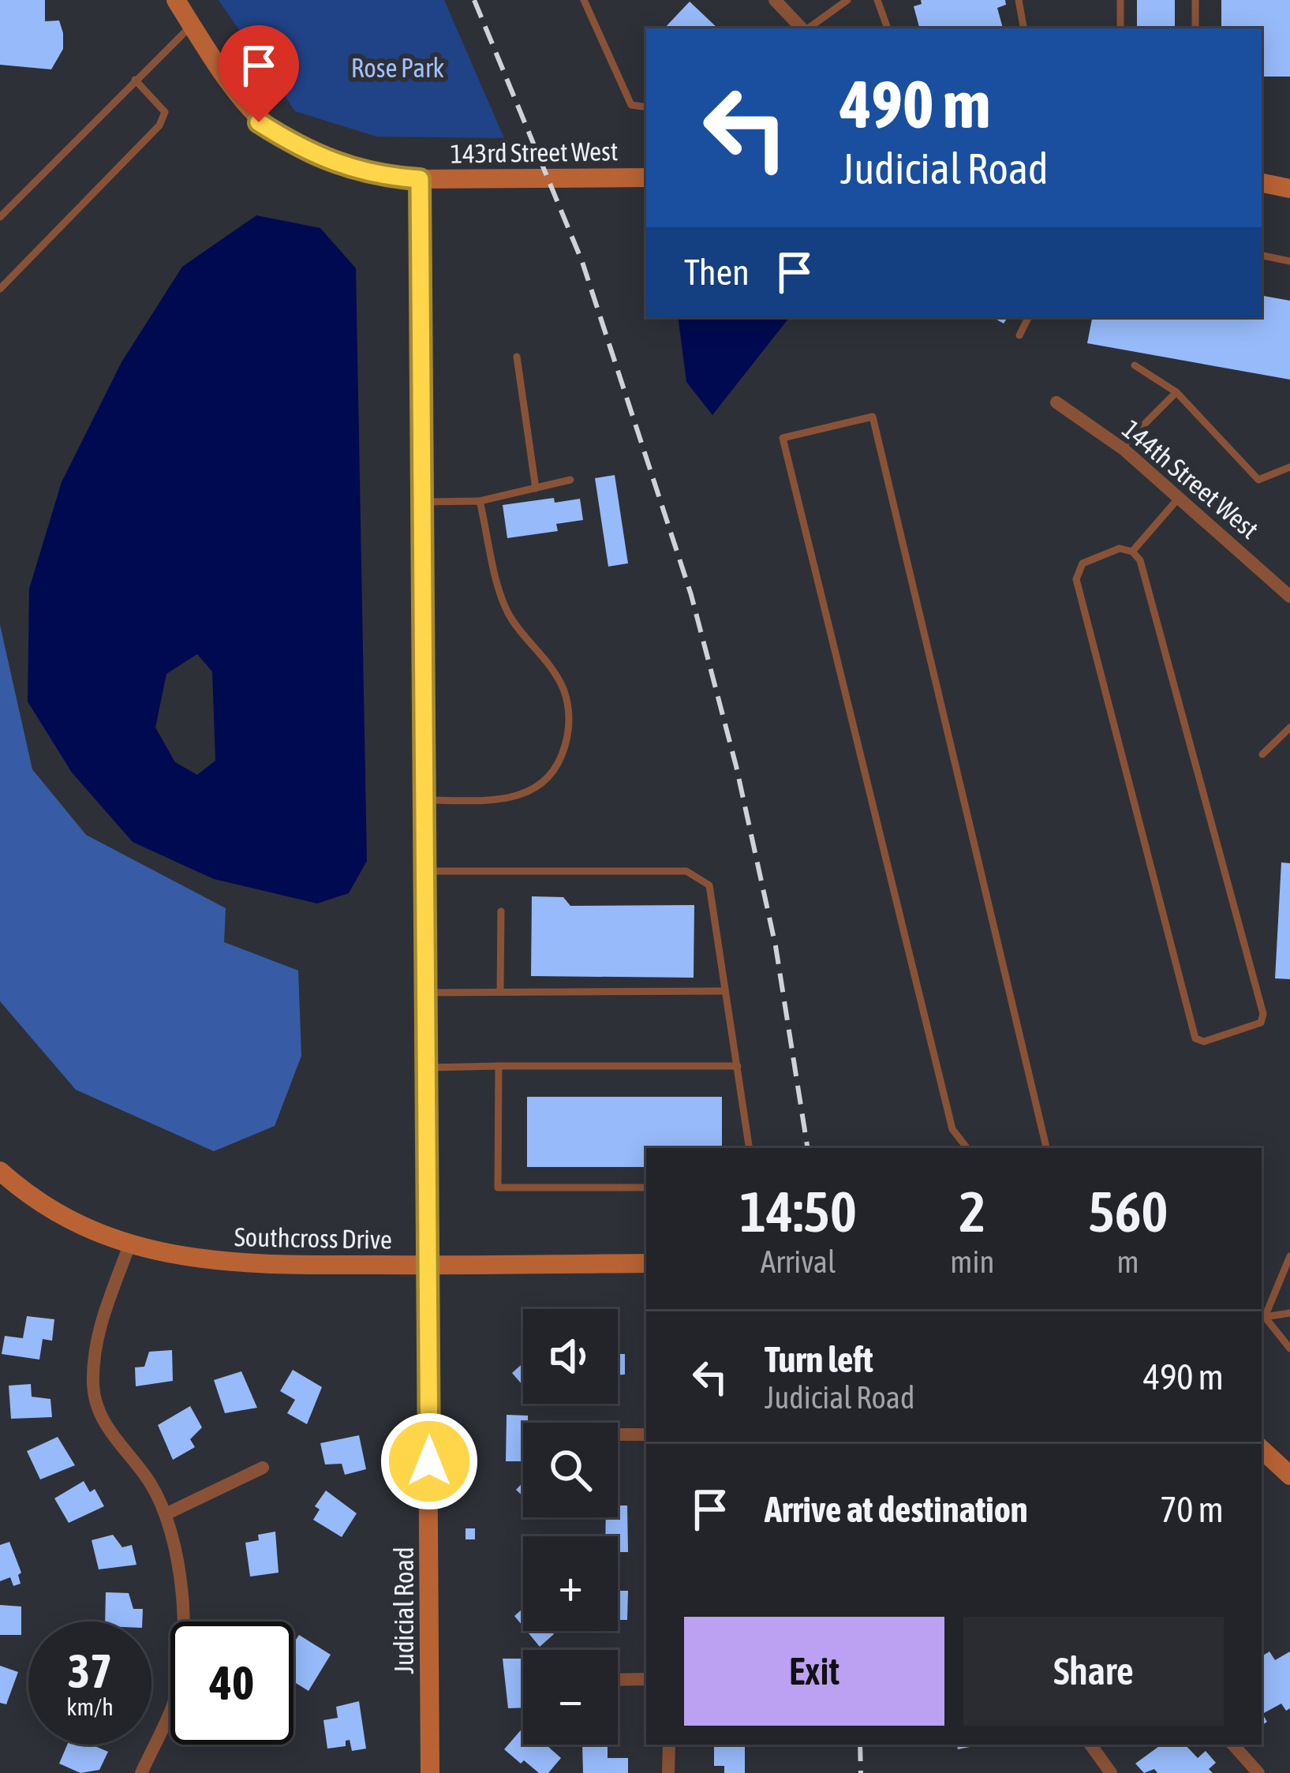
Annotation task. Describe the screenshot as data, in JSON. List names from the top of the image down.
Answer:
{
  "streets": {
    "street": [
      "143rd Street West",
      "144th Street West",
      "Southcross Drive",
      "Judicial Road"
    ]
  },
  "crossings": [
    ["143rd Street West", "Judicial Road"],
    ["Southcross Drive", "Judicial Road"]
  ],
  "parks": ["Rose Park"],
  "page": {
    "turn": ["490 m", "Judicial Road"],
    "then": "Then",
    "eta": [
      "14:50",
      "Arrival",
      "2",
      "min",
      "560",
      "m"
    ],
    "map_buttons": ["+", "−"],
    "list": [
      {
        "name": "Turn left",
        "note": "Judicial Road",
        "value": "490 m"
      },
      {
        "name": "Arrive at destination",
        "value": "70 m"
      }
    ],
    "buttons": ["Exit", "Share"],
    "speed": "37 km/h",
    "limit": "40"
  }
}
